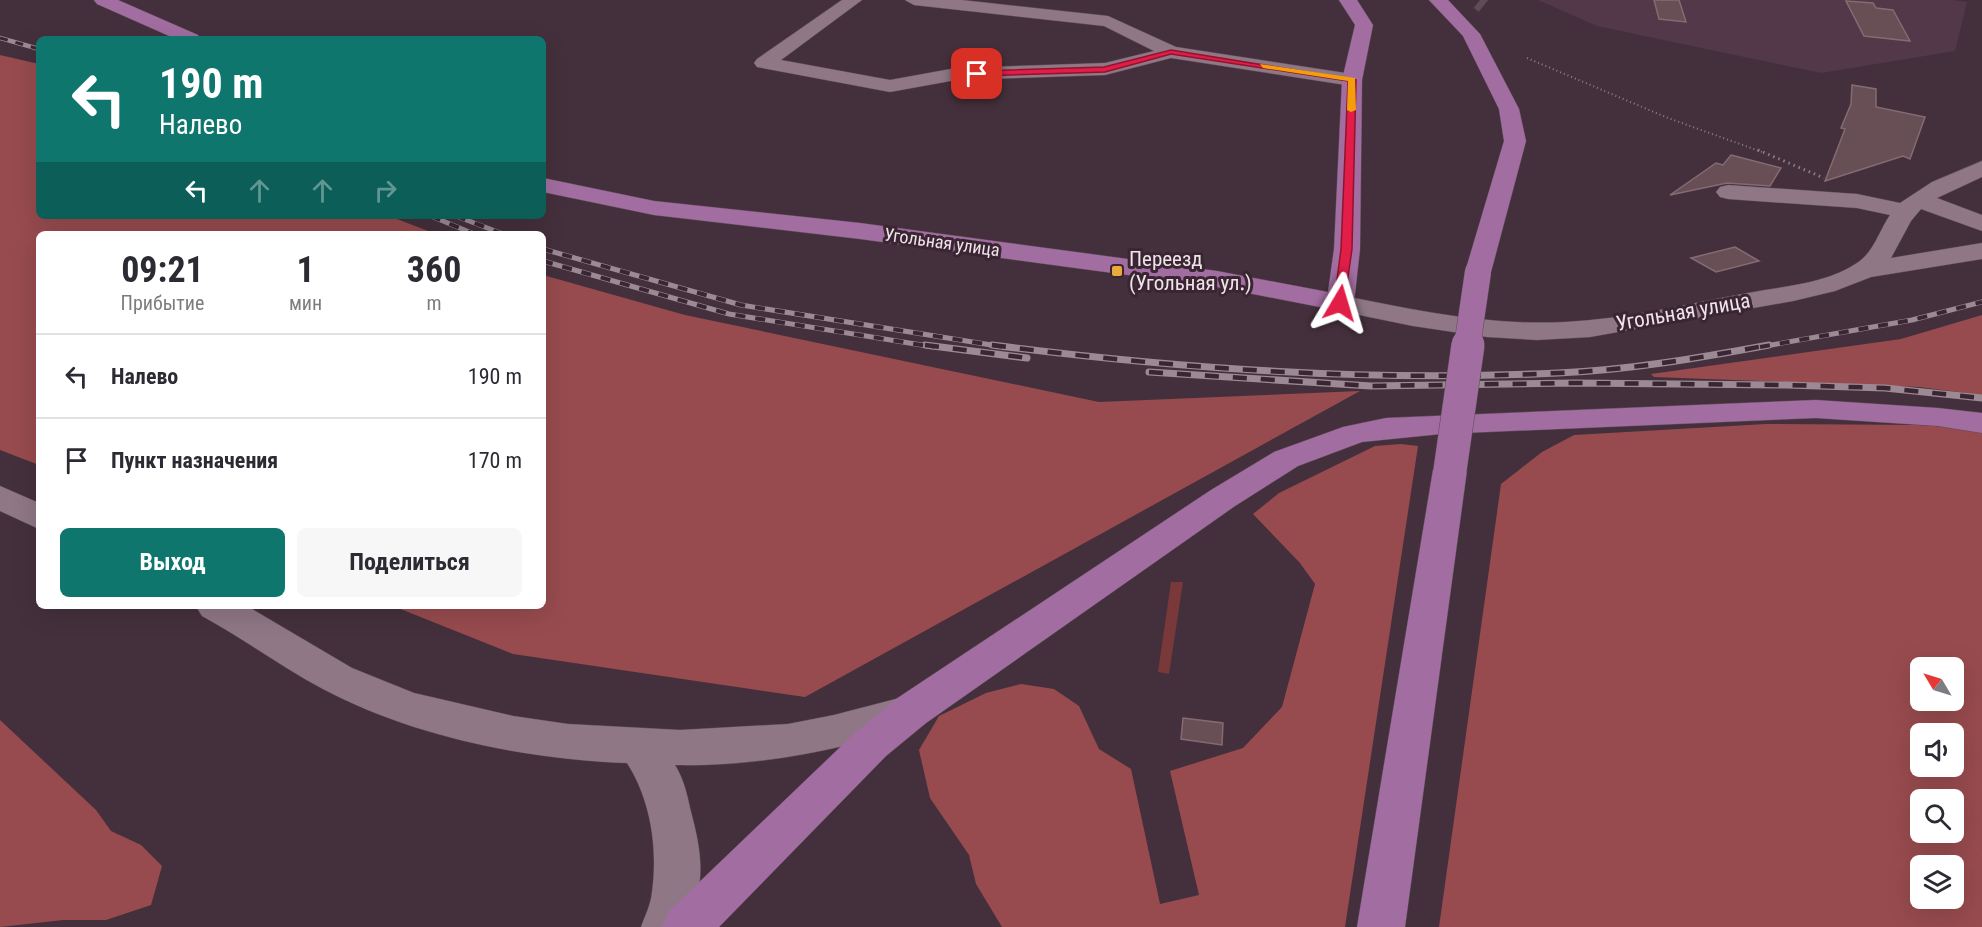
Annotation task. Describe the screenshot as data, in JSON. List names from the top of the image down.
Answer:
{
  "streets": {
    "main road": ["Угольная улица"]
  },
  "places": {
    "transit": ["Переезд (Угольная ул.)"]
  },
  "north": "top left",
  "page": {
    "turn": ["190 m", "Налево"],
    "eta": [
      "09:21",
      "Прибытие",
      "1",
      "мин",
      "360",
      "m"
    ],
    "list": [
      {
        "name": "Налево",
        "value": "190 m"
      },
      {
        "name": "Пункт назначения",
        "value": "170 m"
      }
    ],
    "buttons": ["Выход", "Поделиться"]
  }
}
